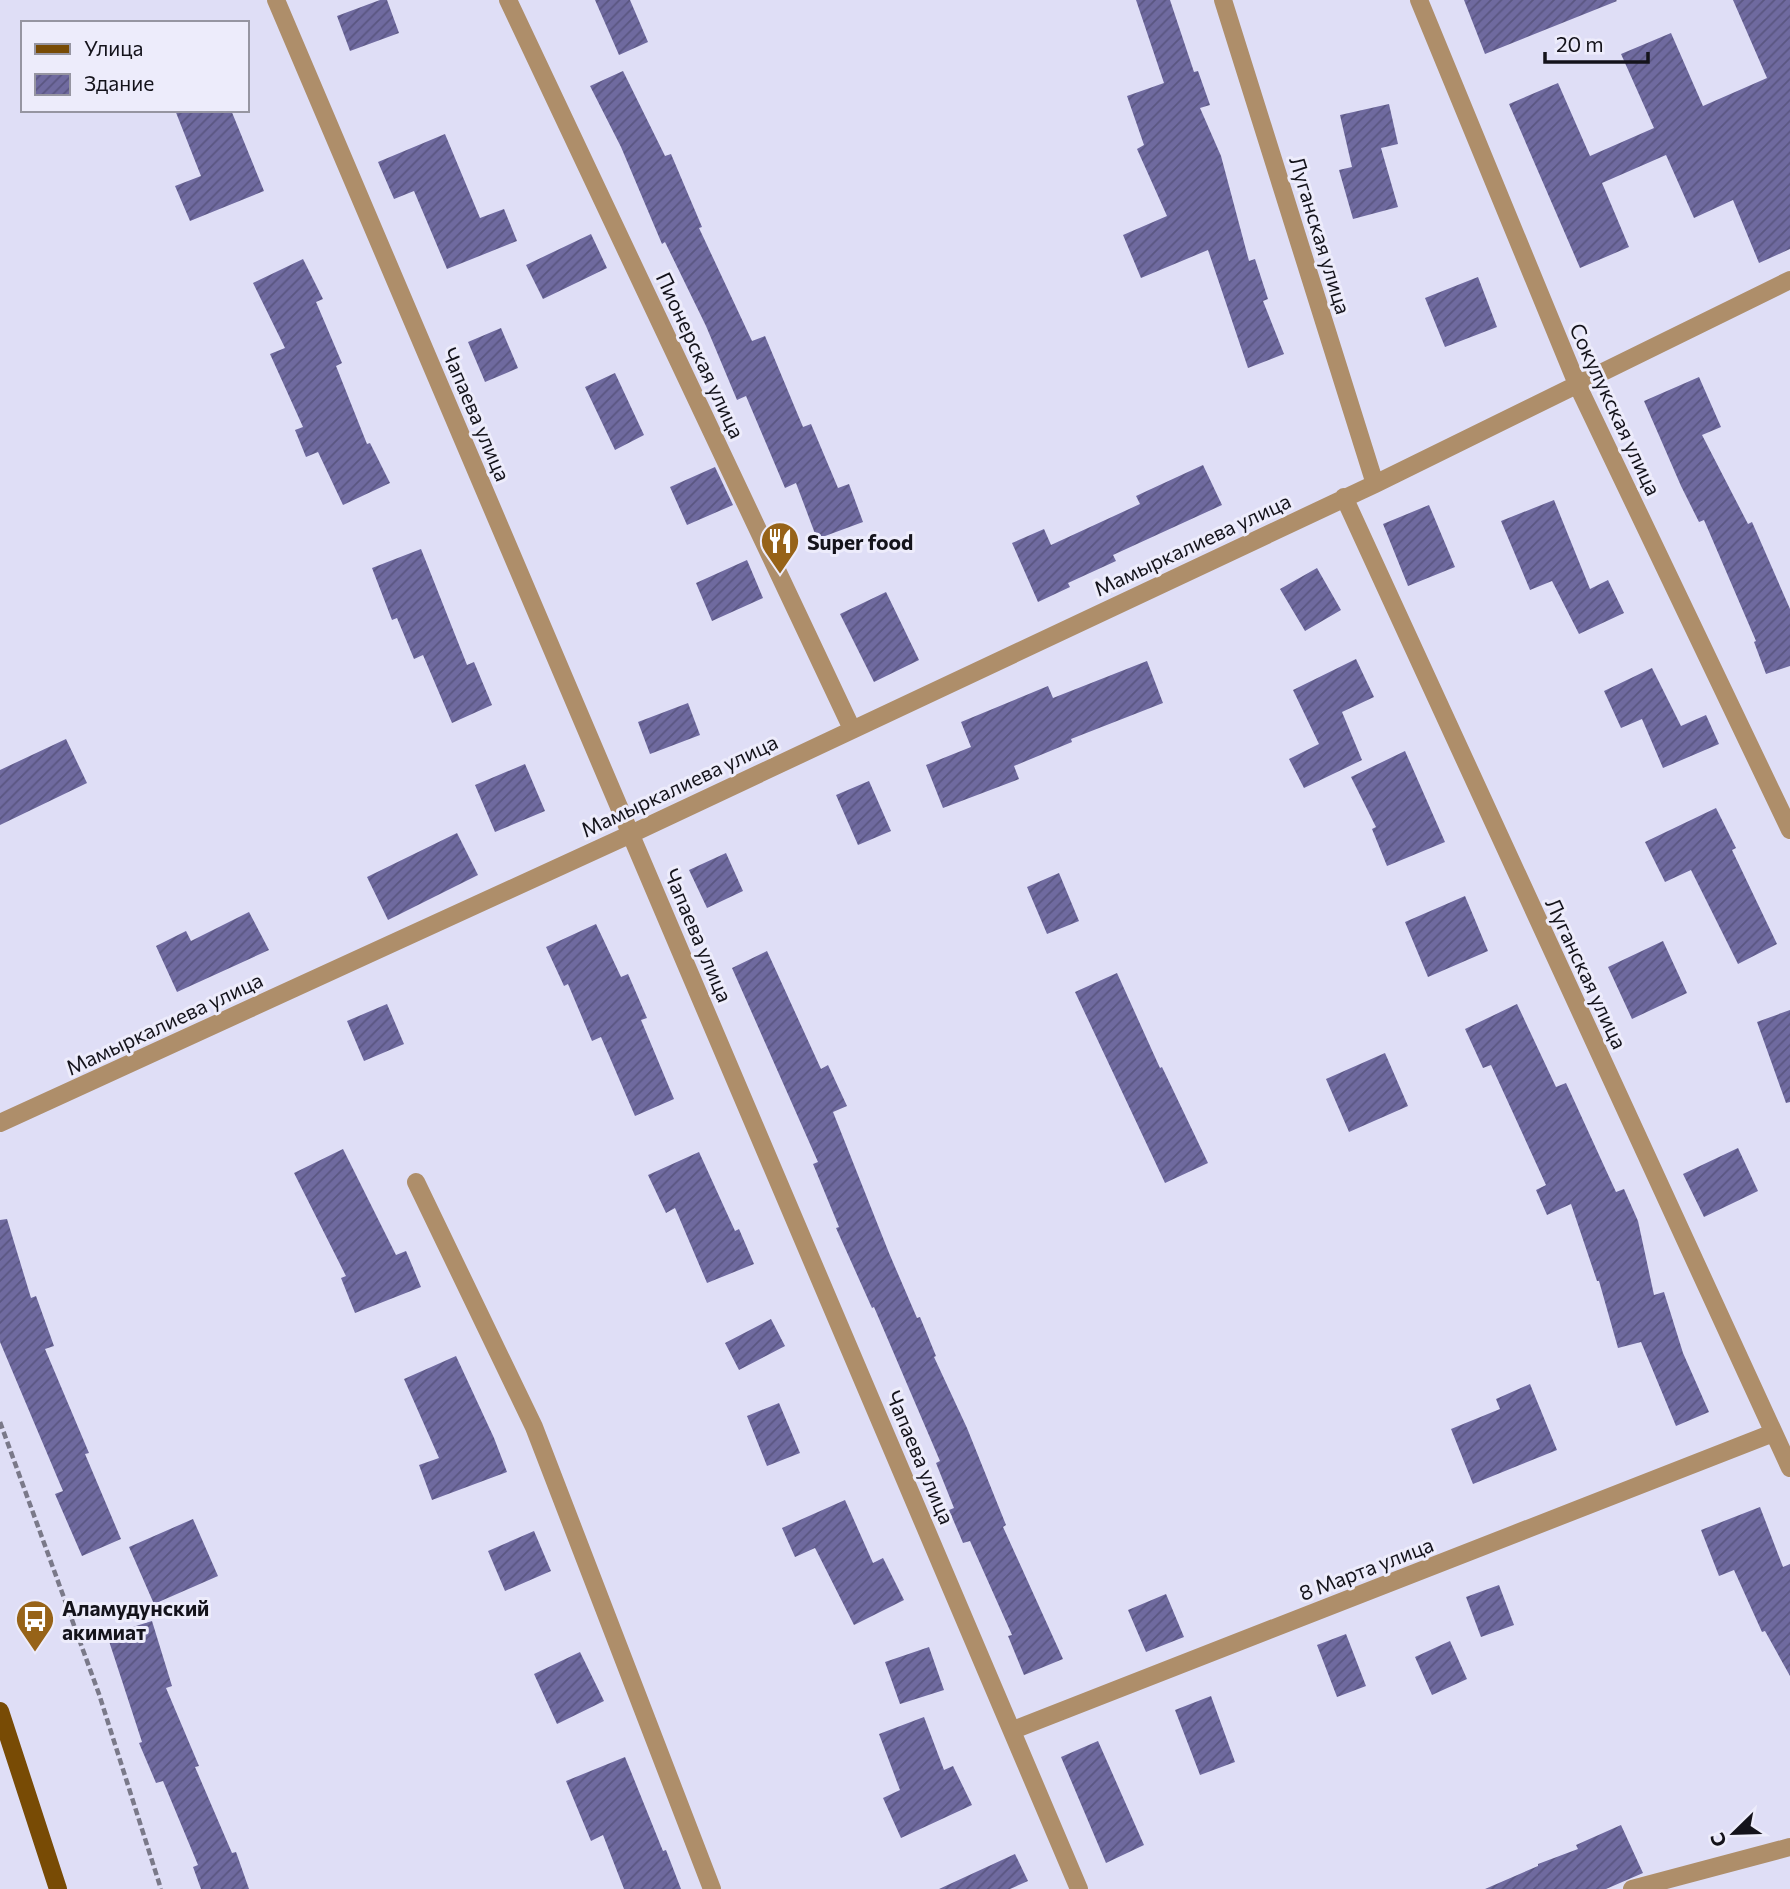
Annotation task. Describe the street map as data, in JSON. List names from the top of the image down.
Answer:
{
  "streets": {
    "street": [
      "Луганская улица",
      "Пионерская улица",
      "Сокулукская улица",
      "Чапаева улица",
      "Мамыркалиева улица",
      "8 Марта улица"
    ]
  },
  "crossings": [
    ["Луганская улица", "Мамыркалиева улица"],
    ["Луганская улица", "8 Марта улица"],
    ["Пионерская улица", "Мамыркалиева улица"],
    ["Сокулукская улица", "Мамыркалиева улица"],
    ["Чапаева улица", "Мамыркалиева улица"],
    ["Чапаева улица", "8 Марта улица"]
  ],
  "places": {
    "restaurant": ["Super food"],
    "bus stop": ["Аламудунский акимиат"]
  },
  "legend": ["Улица", "Здание"],
  "scale_bar": "20 m",
  "north": "bottom left"
}
